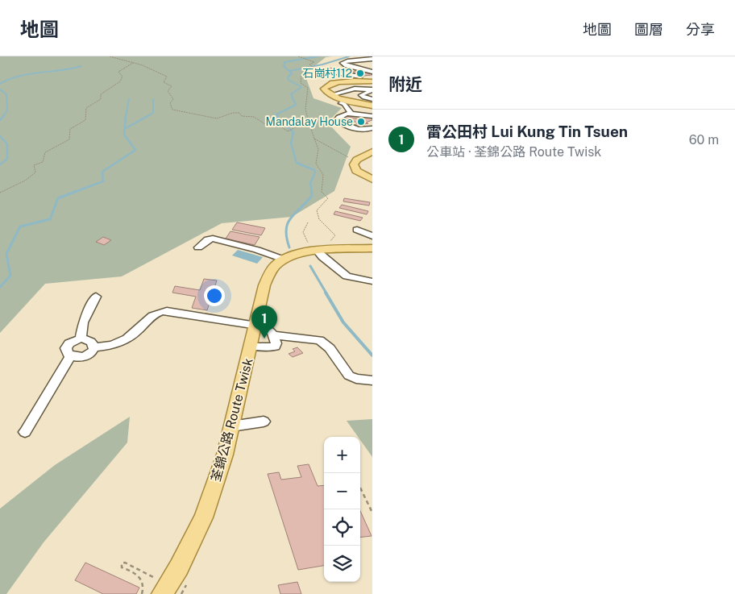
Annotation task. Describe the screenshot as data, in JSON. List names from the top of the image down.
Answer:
{
  "streets": {
    "main road": ["荃錦公路 Route Twisk"]
  },
  "places": ["石崗村112", "Mandalay House"],
  "page": {
    "header": "地圖",
    "nav": ["地圖", "圖層", "分享"],
    "heading": "附近",
    "list": [
      {
        "mark": "1",
        "name": "雷公田村 Lui Kung Tin Tsuen",
        "note": "公車站 · 荃錦公路 Route Twisk",
        "value": "60 m"
      }
    ],
    "pins": "1",
    "map_buttons": ["+", "−"]
  }
}
